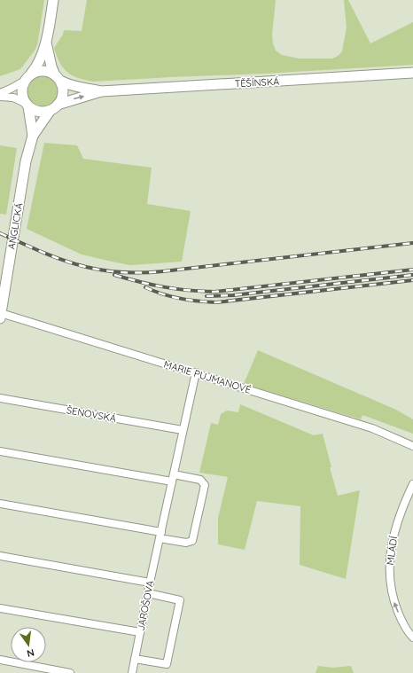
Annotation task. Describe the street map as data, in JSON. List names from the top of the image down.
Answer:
{
  "streets": {
    "main road": ["TĚŠÍNSKÁ", "ANGLICKÁ"],
    "street": [
      "MARIE PUJMANOVÉ",
      "ŠENOVSKÁ",
      "MLÁDÍ",
      "JAROŠOVA"
    ]
  },
  "crossings": [
    ["TĚŠÍNSKÁ", "ANGLICKÁ"],
    ["ANGLICKÁ", "MARIE PUJMANOVÉ"],
    ["MARIE PUJMANOVÉ", "JAROŠOVA"],
    ["ŠENOVSKÁ", "JAROŠOVA"]
  ],
  "one_way": ["MLÁDÍ"],
  "north": "bottom"
}
